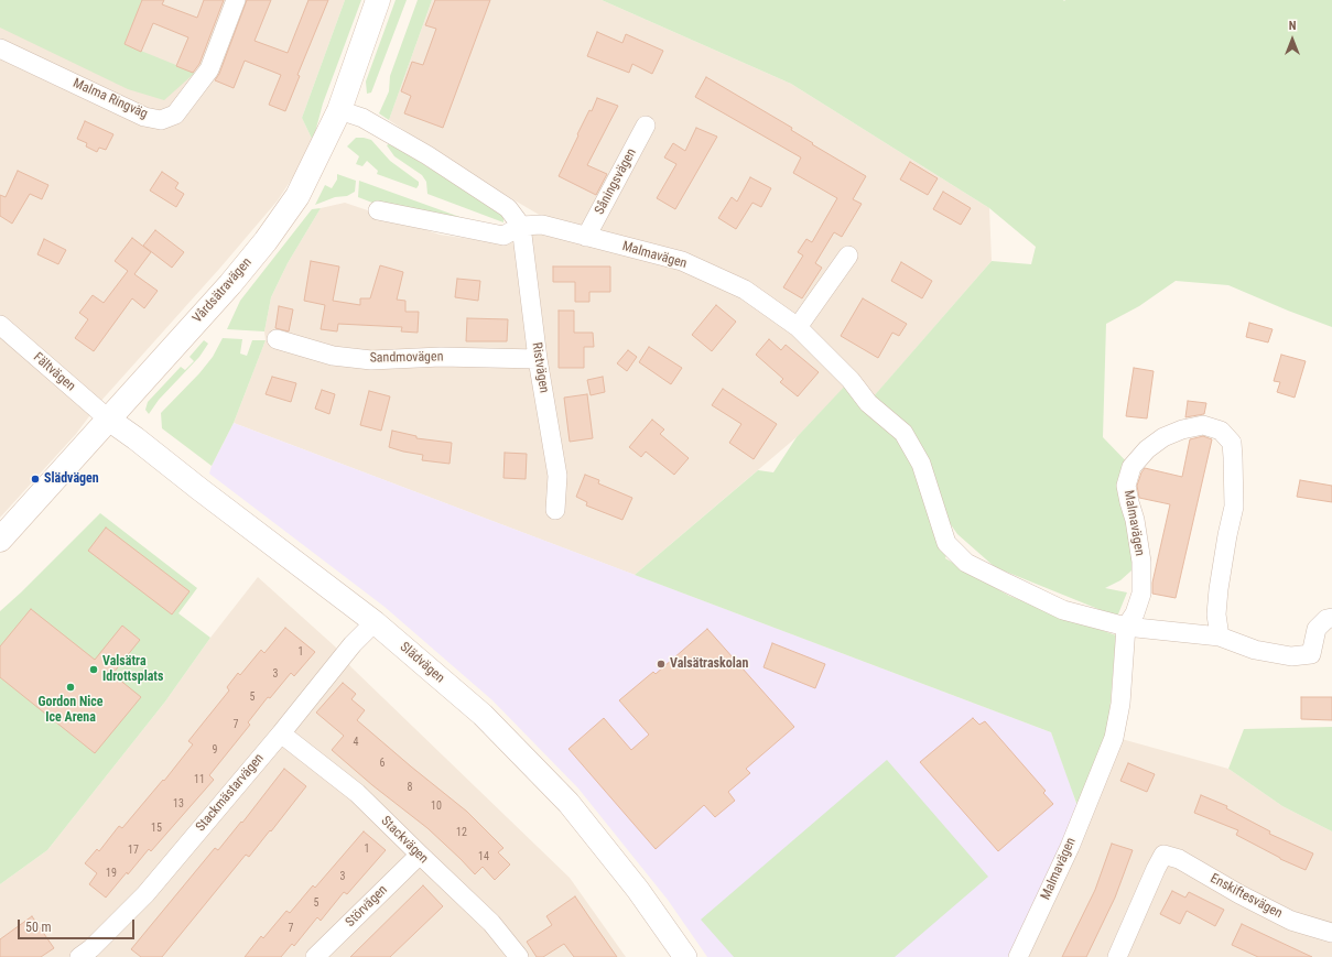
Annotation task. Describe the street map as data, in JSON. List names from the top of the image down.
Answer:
{
  "streets": {
    "main road": ["Vårdsätravägen"],
    "street": [
      "Malma Ringväg",
      "Såningsvägen",
      "Malmavägen",
      "Sandmovägen",
      "Ristvägen",
      "Fältvägen",
      "Slädvägen",
      "Stackmästarvägen",
      "Stackvägen",
      "Enskiftesvägen",
      "Störvägen"
    ]
  },
  "crossings": [
    ["Såningsvägen", "Malmavägen"],
    ["Malmavägen", "Ristvägen"],
    ["Vårdsätravägen", "Fältvägen"],
    ["Vårdsätravägen", "Slädvägen"],
    ["Sandmovägen", "Ristvägen"],
    ["Fältvägen", "Slädvägen"],
    ["Slädvägen", "Stackmästarvägen"],
    ["Stackmästarvägen", "Stackvägen"],
    ["Stackvägen", "Störvägen"]
  ],
  "places": [
    "Slädvägen",
    "Valsätraskolan",
    "Valsätra Idrottsplats",
    "Gordon Nice Ice Arena"
  ],
  "house_numbers": [
    "1",
    "3",
    "5",
    "7",
    "4",
    "9",
    "6",
    "11",
    "8",
    "13",
    "10",
    "15",
    "12",
    "1",
    "17",
    "14",
    "19",
    "3",
    "5",
    "7"
  ],
  "scale_bar": "50 m",
  "north": "top"
}
